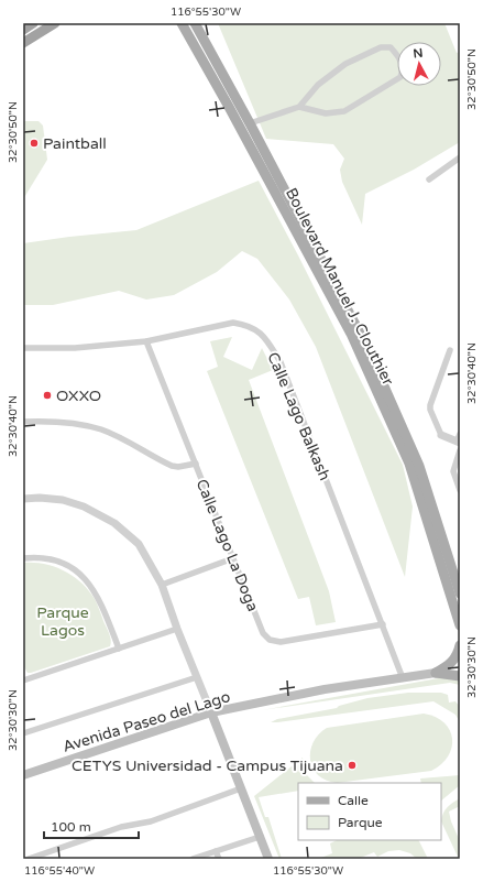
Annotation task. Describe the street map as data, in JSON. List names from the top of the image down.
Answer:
{
  "streets": {
    "main road": ["Boulevard Manuel J. Clouthier", "Avenida Paseo del Lago"],
    "street": ["Calle Lago Balkash", "Calle Lago La Doga"]
  },
  "crossings": [
    ["Calle Lago Balkash", "Calle Lago La Doga"],
    ["Calle Lago Balkash", "Avenida Paseo del Lago"]
  ],
  "parks": ["Parque Lagos"],
  "places": ["Paintball", "OXXO", "CETYS Universidad - Campus Tijuana"],
  "legend": ["Calle", "Parque"],
  "scale_bar": "100 m",
  "north": "top",
  "coordinates": [
    "116°55'30\"W",
    "32°30'50\"N",
    "32°30'40\"N",
    "32°30'30\"N",
    "116°55'40\"W"
  ]
}
